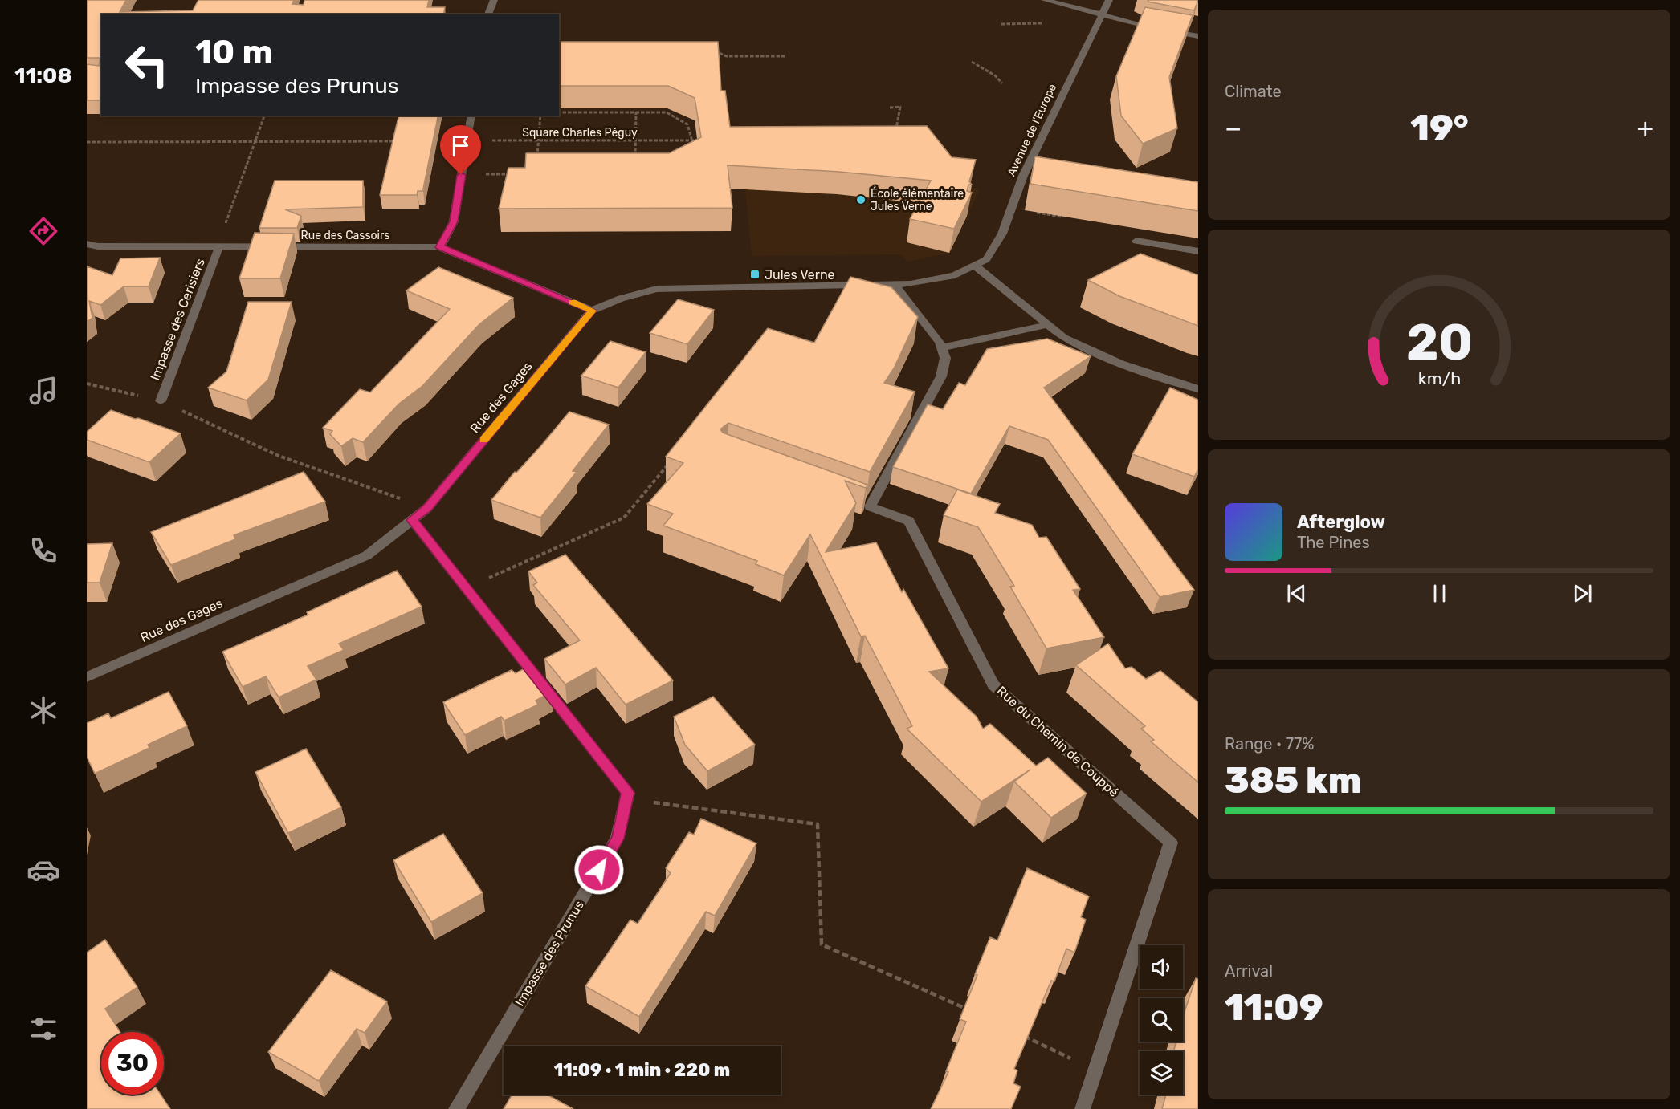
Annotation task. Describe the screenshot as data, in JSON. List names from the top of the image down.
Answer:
{
  "streets": {
    "street": [
      "Avenue de l'Europe",
      "Rue des Cassoirs",
      "Impasse des Cerisiers",
      "Rue des Gages",
      "Rue du Chemin de Couppé",
      "Impasse des Prunus"
    ],
    "path": ["Square Charles Péguy"]
  },
  "crossings": [
    ["Avenue de l'Europe", "Rue des Gages"],
    ["Rue des Cassoirs", "Impasse des Cerisiers"],
    ["Rue des Cassoirs", "Rue des Gages"]
  ],
  "places": {
    "other": ["École élémentaire Jules Verne"],
    "transit": ["Jules Verne"]
  },
  "page": {
    "tabs": "11:08",
    "tile": [
      "Climate",
      ["Range · 77%", "385 km"],
      ["Arrival", "11:09"]
    ],
    "turn": ["10 m", "Impasse des Prunus"],
    "heat": ["−", "19°", "+"],
    "song": ["Afterglow", "The Pines"],
    "limit": "30",
    "trip": "11:09 · 1 min · 220 m",
    "gauge": ["20", "km/h"]
  }
}
